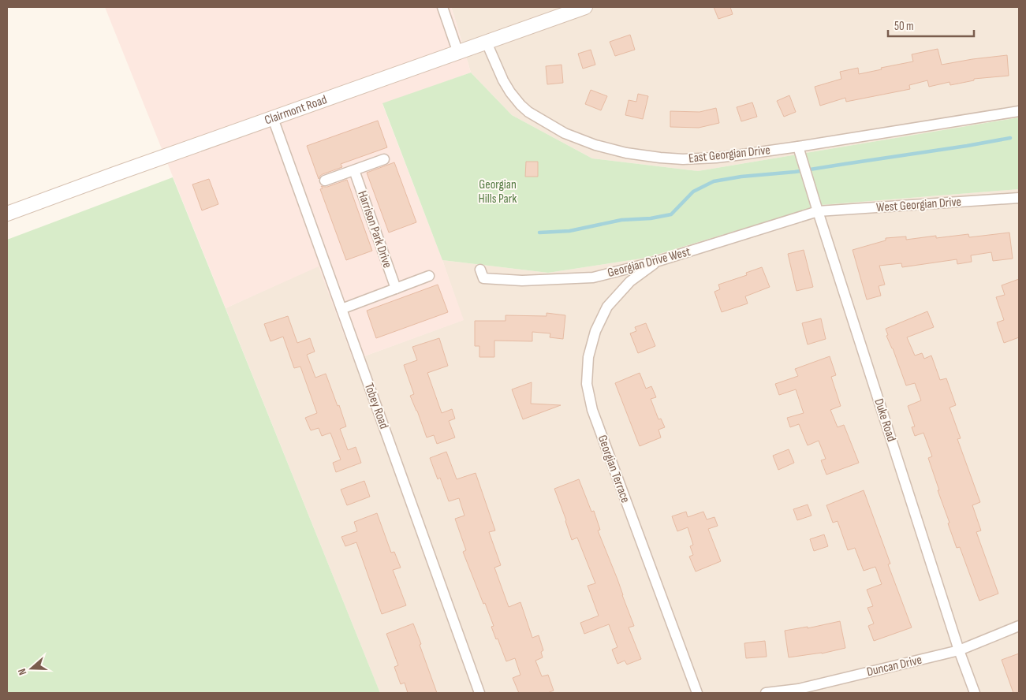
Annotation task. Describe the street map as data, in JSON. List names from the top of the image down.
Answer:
{
  "streets": {
    "main road": ["Clairmont Road"],
    "street": [
      "East Georgian Drive",
      "West Georgian Drive",
      "Harrison Park Drive",
      "Georgian Drive West",
      "Tobey Road",
      "Duke Road",
      "Georgian Terrace",
      "Duncan Drive"
    ]
  },
  "crossings": [
    ["Clairmont Road", "East Georgian Drive"],
    ["Clairmont Road", "Tobey Road"],
    ["East Georgian Drive", "Duke Road"],
    ["West Georgian Drive", "Georgian Drive West"],
    ["West Georgian Drive", "Duke Road"],
    ["Georgian Drive West", "Duke Road"],
    ["Georgian Drive West", "Georgian Terrace"],
    ["Duke Road", "Duncan Drive"]
  ],
  "parks": ["Georgian Hills Park"],
  "scale_bar": "50 m",
  "north": "left"
}
